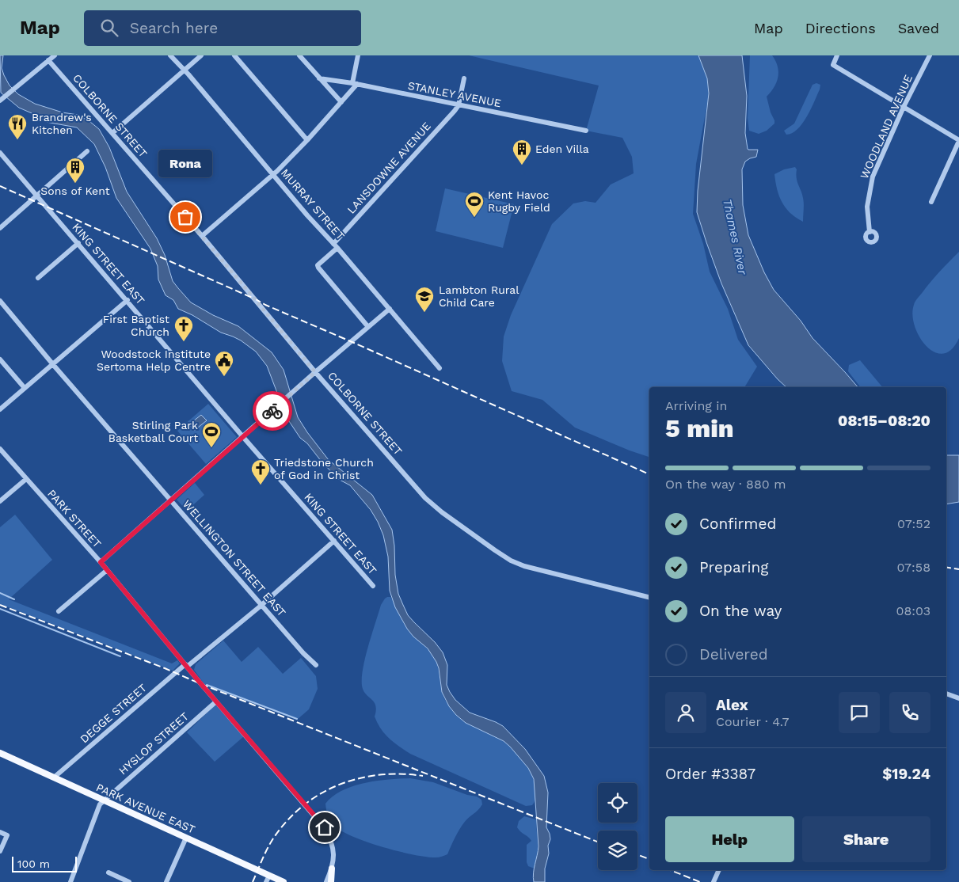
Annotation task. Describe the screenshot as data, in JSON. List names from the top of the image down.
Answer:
{
  "streets": {
    "main road": ["PARK AVENUE EAST"],
    "street": [
      "STANLEY AVENUE",
      "COLBORNE STREET",
      "WOODLAND AVENUE",
      "LANSDOWNE AVENUE",
      "MURRAY STREET",
      "KING STREET EAST",
      "PARK STREET",
      "WELLINGTON STREET EAST",
      "DEGGE STREET",
      "HYSLOP STREET"
    ]
  },
  "crossings": [
    ["STANLEY AVENUE", "LANSDOWNE AVENUE"],
    ["LANSDOWNE AVENUE", "MURRAY STREET"],
    ["KING STREET EAST", "DEGGE STREET"],
    ["PARK STREET", "DEGGE STREET"],
    ["PARK STREET", "HYSLOP STREET"],
    ["WELLINGTON STREET EAST", "DEGGE STREET"],
    ["DEGGE STREET", "PARK AVENUE EAST"],
    ["HYSLOP STREET", "PARK AVENUE EAST"]
  ],
  "water": ["Thames River"],
  "places": {
    "restaurant": ["Brandrew's Kitchen"],
    "building": ["Eden Villa", "Sons of Kent"],
    "other": ["Rona"],
    "sports": ["Kent Havoc Rugby Field", "Stirling Park Basketball Court"],
    "school or university": ["Lambton Rural Child Care"],
    "church": ["First Baptist Church", "Triedstone Church of God in Christ"],
    "public building": ["Woodstock Institute Sertoma Help Centre"]
  },
  "scale_bar": "100 m",
  "page": {
    "header": "Map",
    "search": "Search here",
    "nav": ["Map", "Directions", "Saved"],
    "bubble": "Rona",
    "heading": ["5 min", "Arriving in", "08:15–08:20"],
    "panel": [
      "Alex",
      "Courier · 4.7",
      "Order #3387",
      "$19.24"
    ],
    "bar": "On the way · 880 m",
    "list": [
      ["Confirmed", "07:52"],
      ["Preparing", "07:58"],
      ["On the way", "08:03"],
      "Delivered"
    ],
    "buttons": ["Help", "Share"],
    "scale": "100 m"
  }
}
